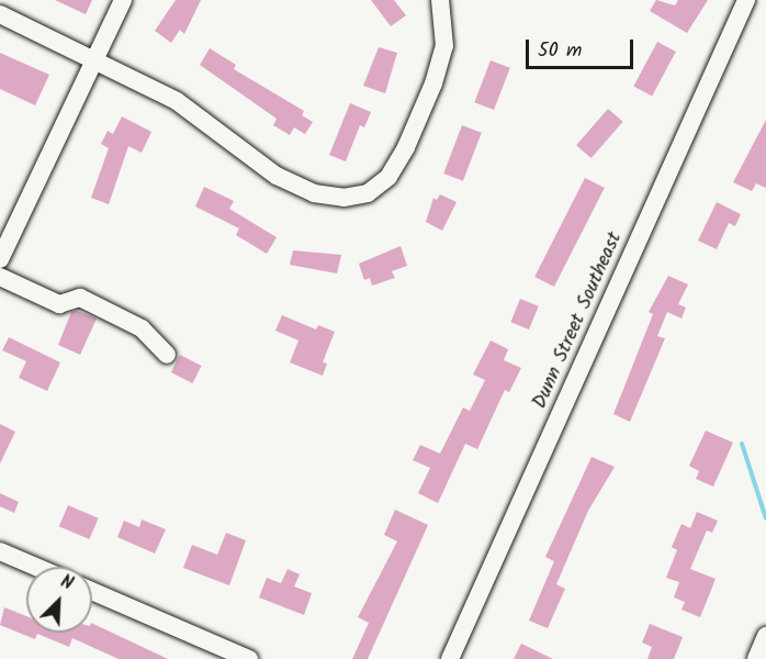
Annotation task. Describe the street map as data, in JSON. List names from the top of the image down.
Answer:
{
  "streets": {
    "street": ["Dunn Street Southeast"]
  },
  "scale_bar": "50 m",
  "north": "top right"
}
